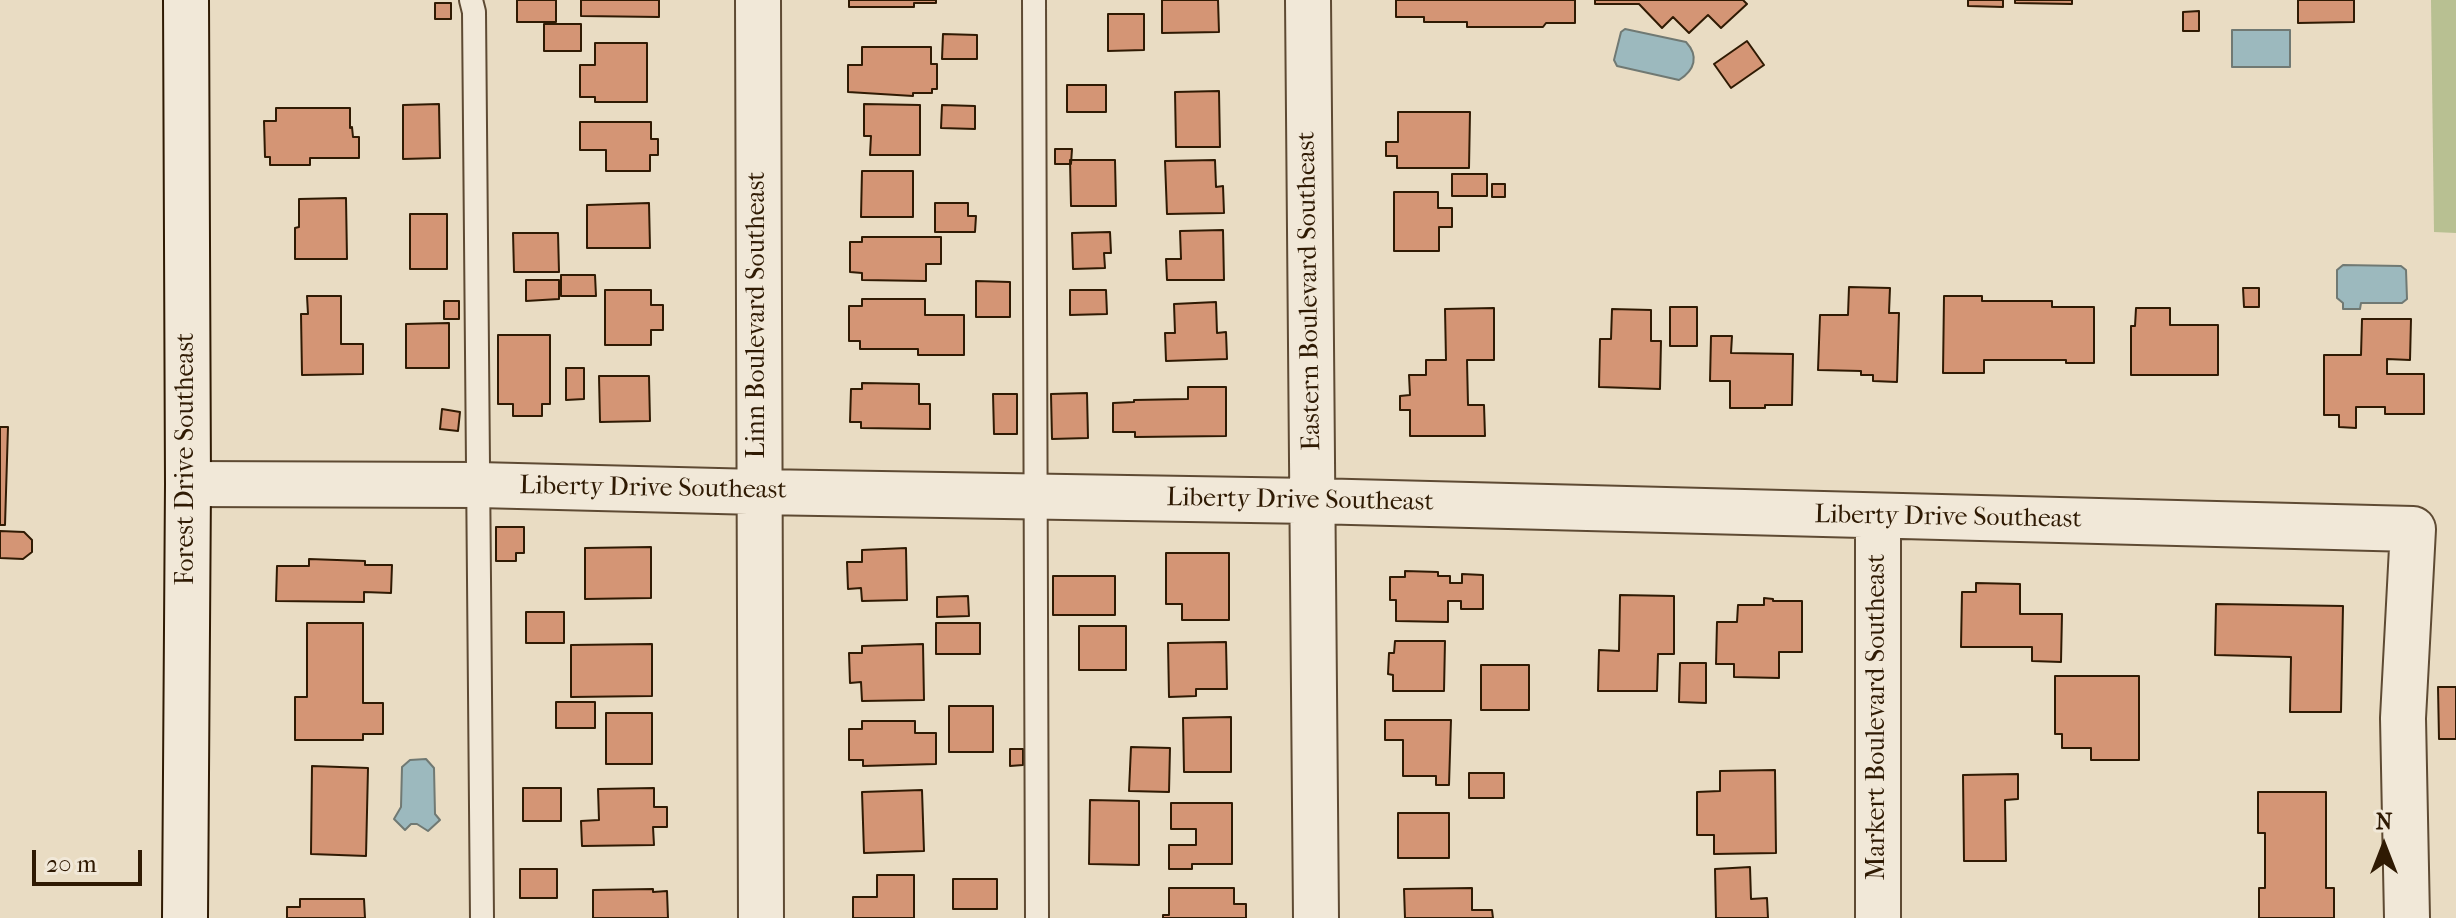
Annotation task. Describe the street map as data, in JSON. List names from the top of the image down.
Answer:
{
  "streets": {
    "street": [
      "Eastern Boulevard Southeast",
      "Linn Boulevard Southeast",
      "Forest Drive Southeast",
      "Liberty Drive Southeast",
      "Markert Boulevard Southeast"
    ]
  },
  "crossings": [
    ["Eastern Boulevard Southeast", "Liberty Drive Southeast"],
    ["Linn Boulevard Southeast", "Liberty Drive Southeast"],
    ["Forest Drive Southeast", "Liberty Drive Southeast"],
    ["Liberty Drive Southeast", "Markert Boulevard Southeast"]
  ],
  "scale_bar": "20 m",
  "north": "top"
}
